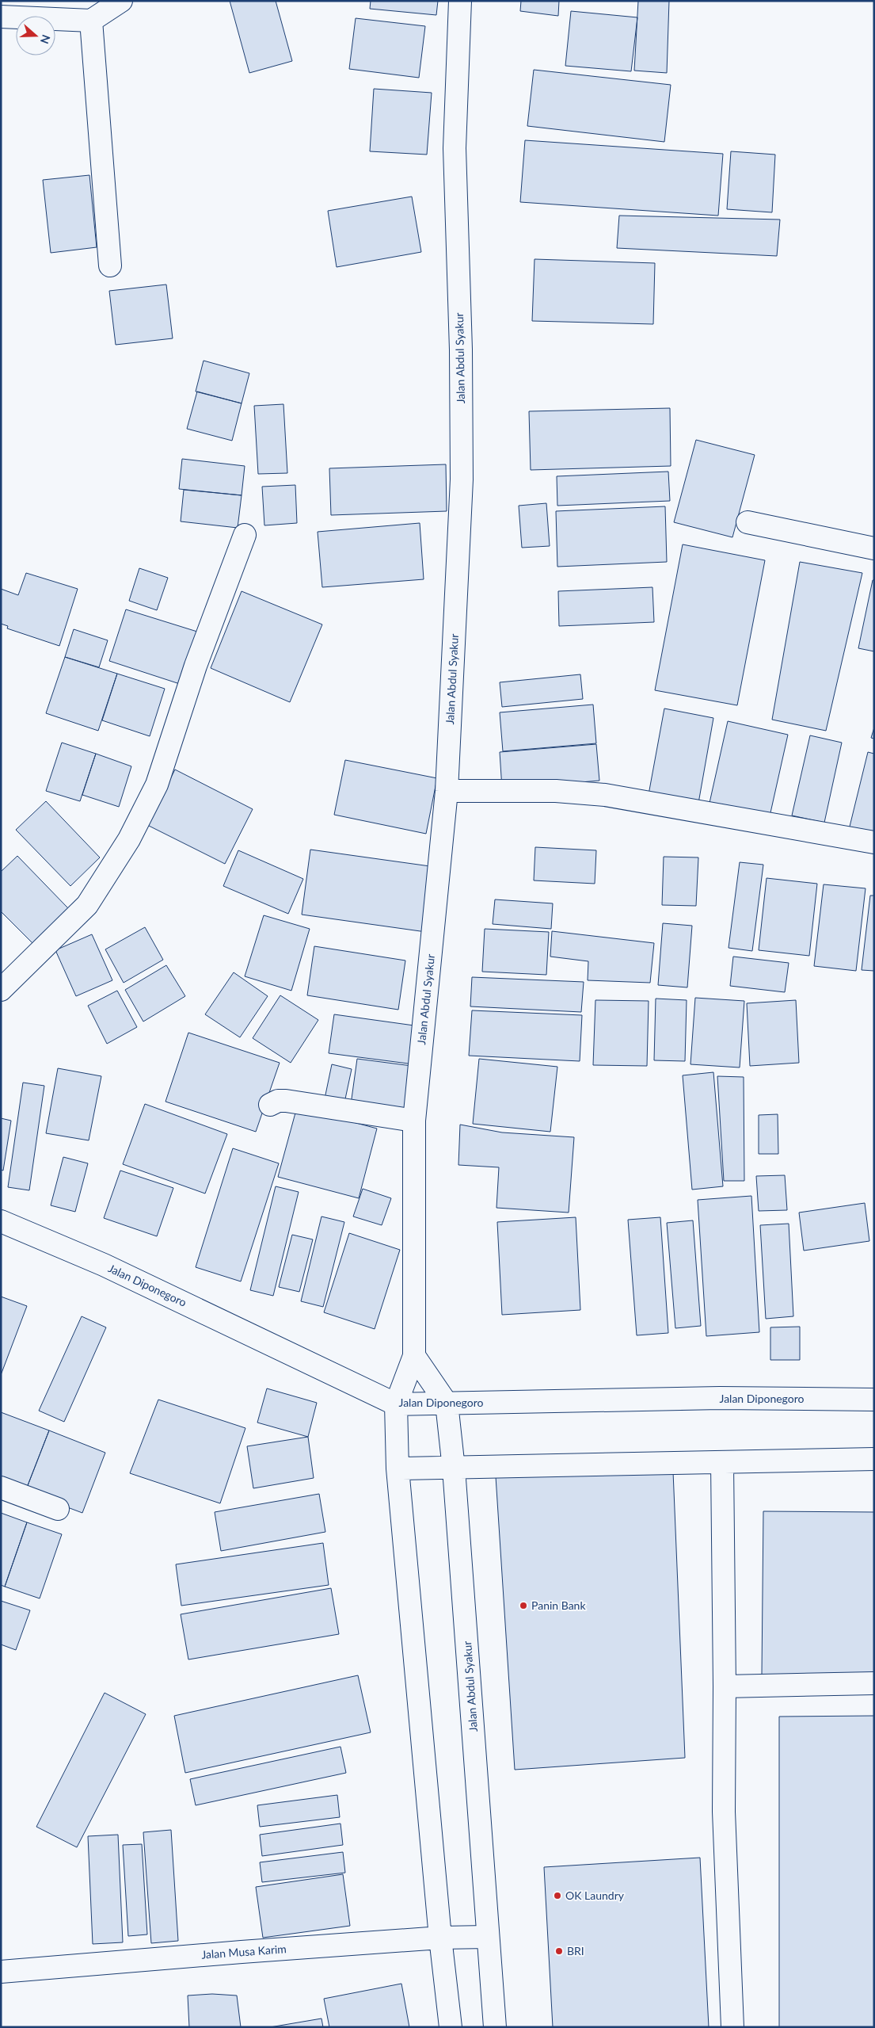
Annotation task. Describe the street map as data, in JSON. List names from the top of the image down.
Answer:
{
  "streets": {
    "street": ["Jalan Abdul Syakur", "Jalan Diponegoro", "Jalan Musa Karim"]
  },
  "crossings": [
    ["Jalan Abdul Syakur", "Jalan Diponegoro"],
    ["Jalan Abdul Syakur", "Jalan Musa Karim"]
  ],
  "places": ["Panin Bank", "OK Laundry", "BRI"],
  "north": "right"
}
